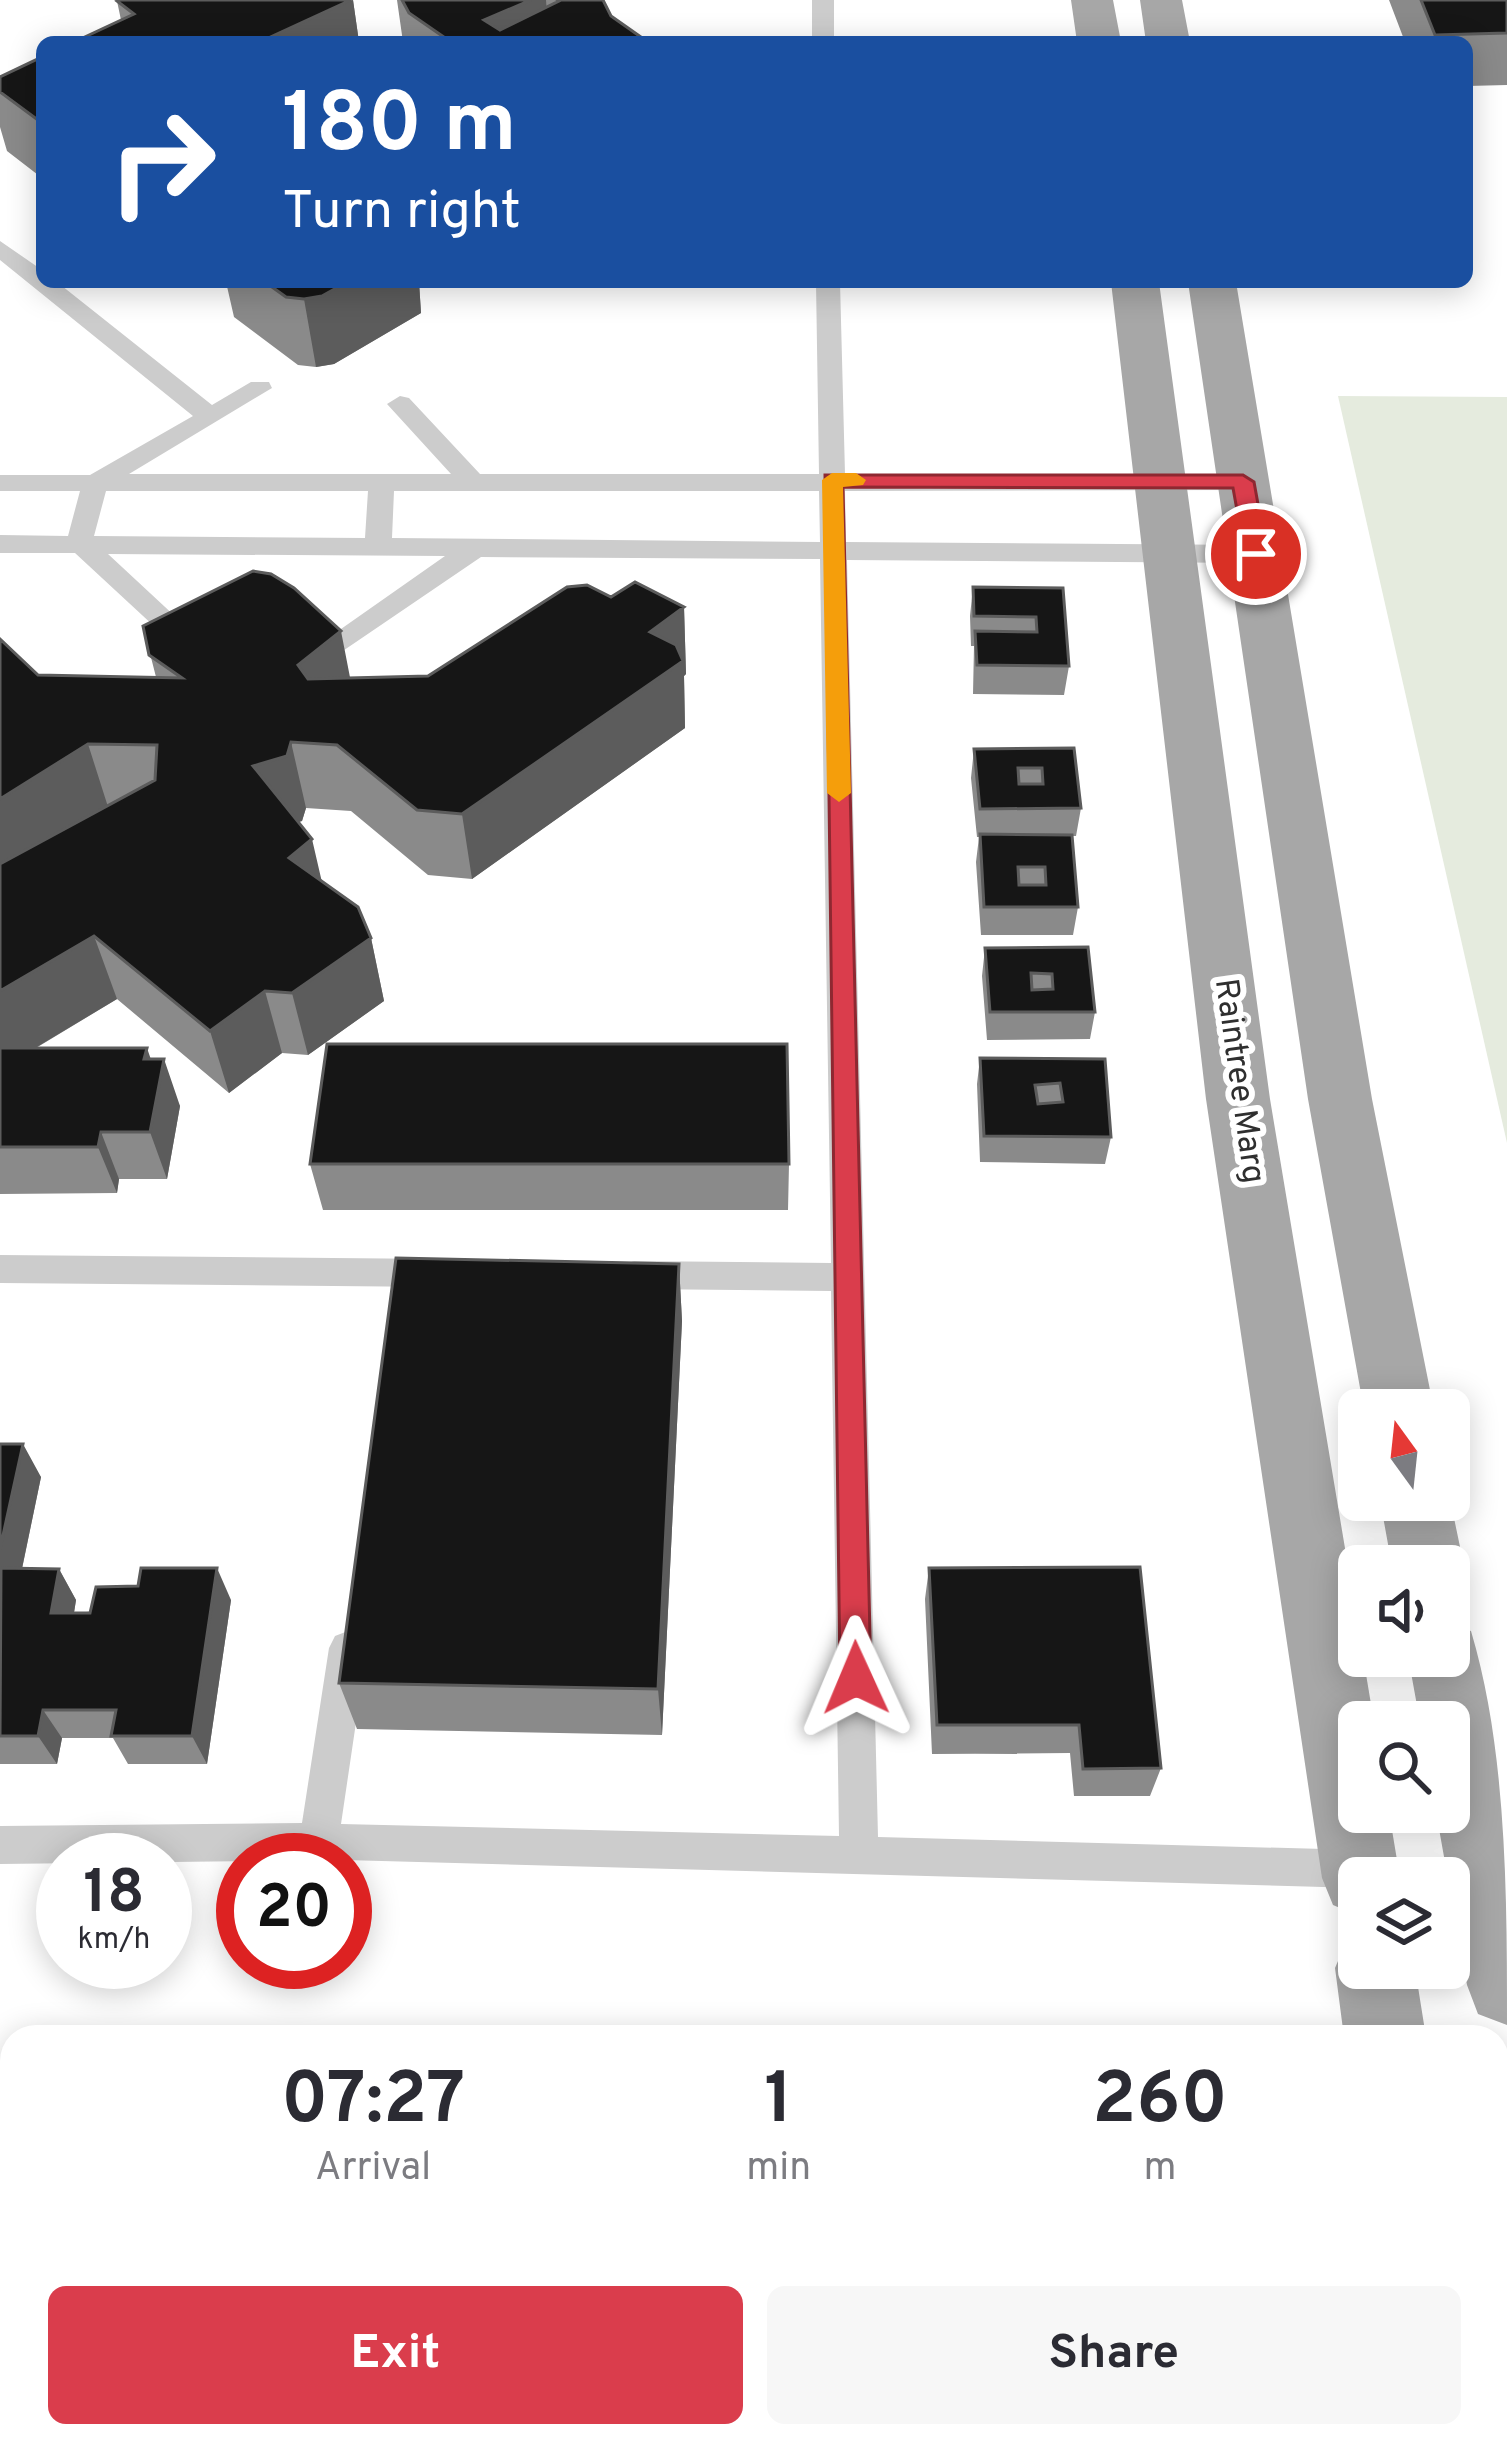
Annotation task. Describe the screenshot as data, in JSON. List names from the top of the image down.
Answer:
{
  "streets": {
    "main road": ["Raintree Marg"]
  },
  "north": "top",
  "page": {
    "turn": ["180 m", "Turn right"],
    "speed": "18 km/h",
    "limit": "20",
    "eta": [
      "07:27",
      "Arrival",
      "1",
      "min",
      "260",
      "m"
    ],
    "buttons": ["Exit", "Share"]
  }
}
